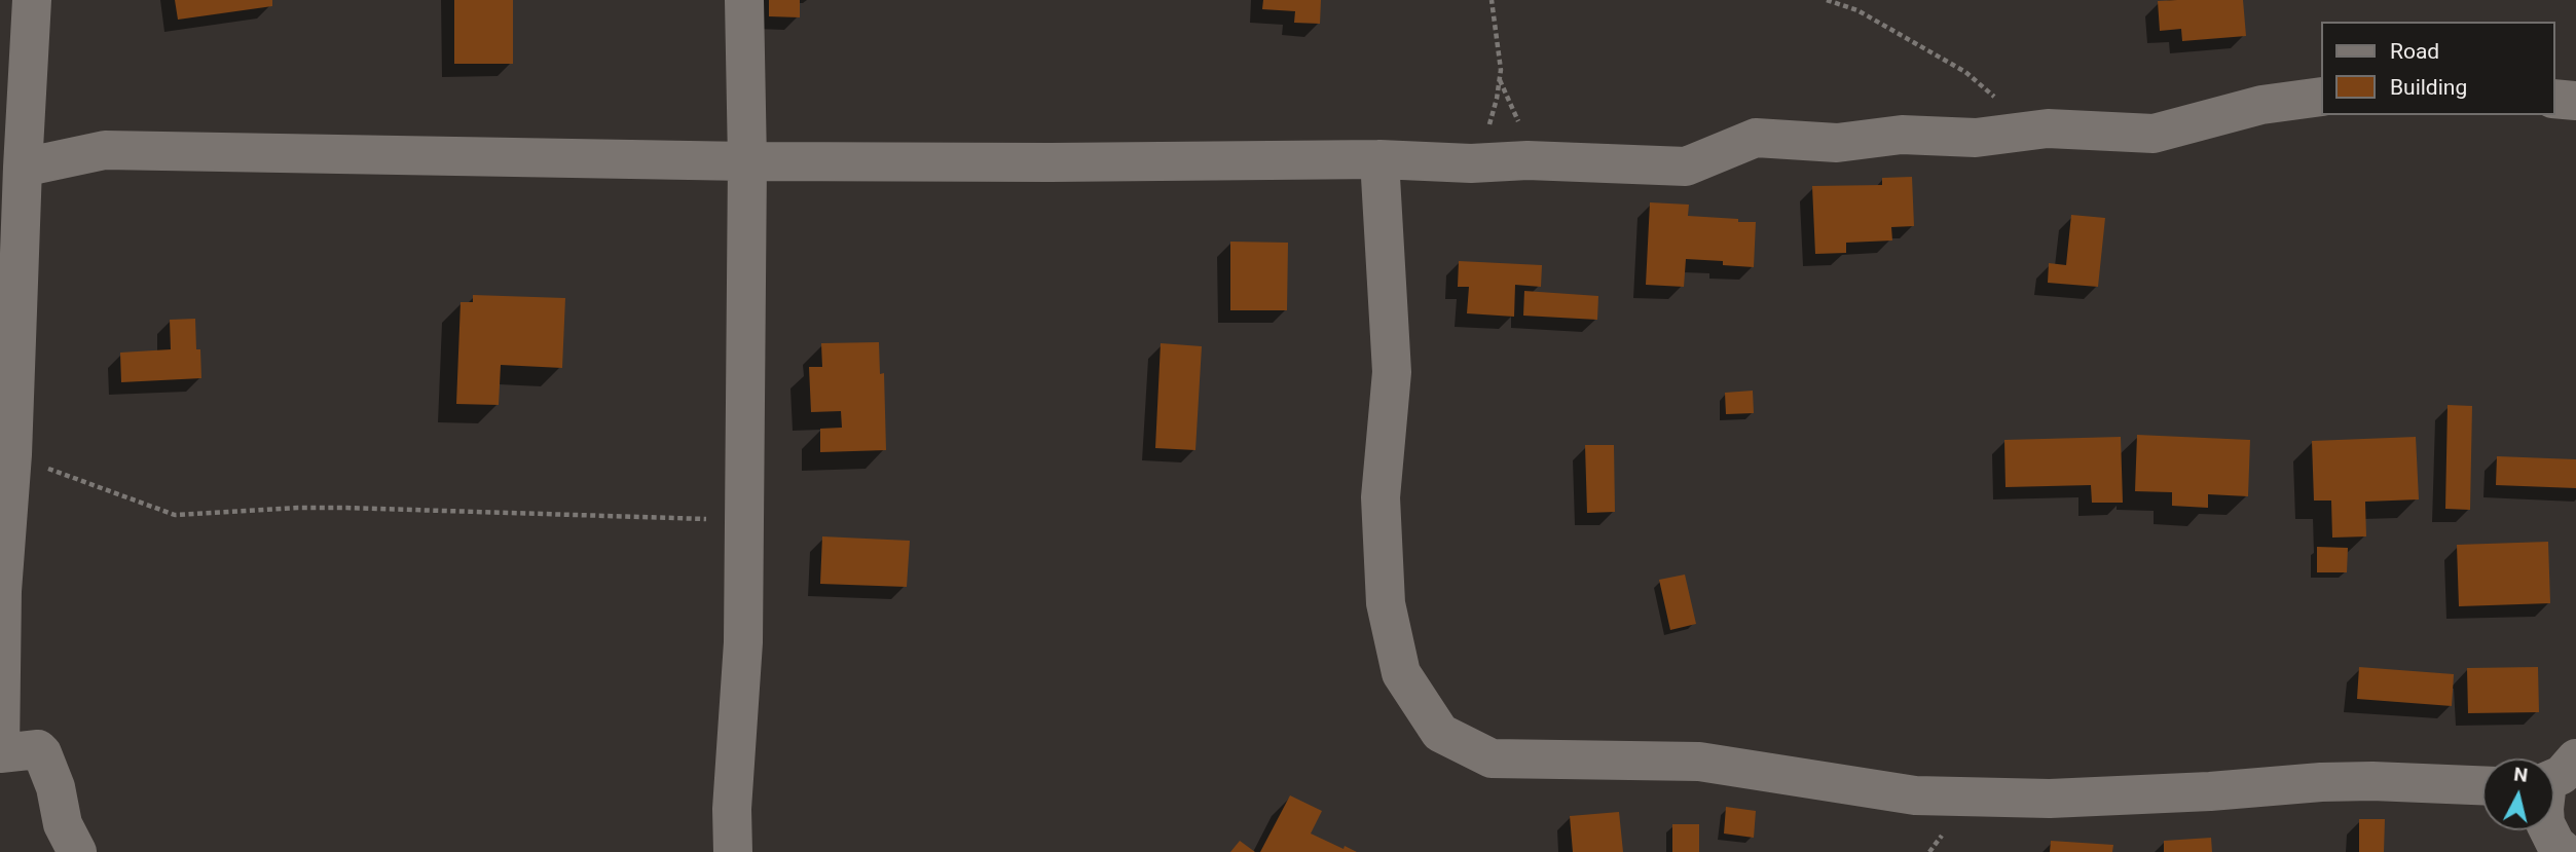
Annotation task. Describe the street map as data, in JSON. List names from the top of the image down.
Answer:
{
  "legend": ["Road", "Building"],
  "north": "top"
}
